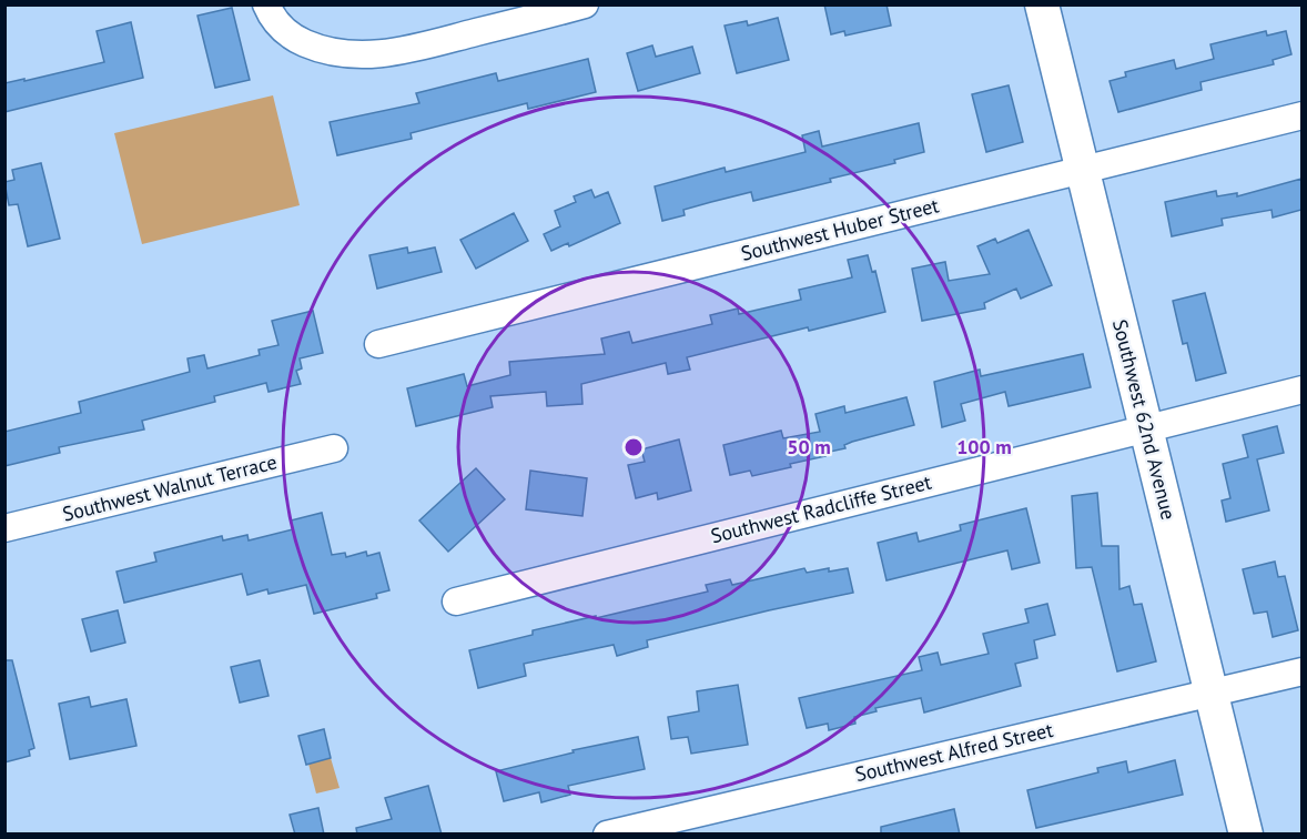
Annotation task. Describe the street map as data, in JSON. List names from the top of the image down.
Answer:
{
  "streets": {
    "street": [
      "Southwest Huber Street",
      "Southwest 62nd Avenue",
      "Southwest Walnut Terrace",
      "Southwest Radcliffe Street",
      "Southwest Alfred Street"
    ]
  },
  "crossings": [
    ["Southwest Huber Street", "Southwest 62nd Avenue"],
    ["Southwest 62nd Avenue", "Southwest Radcliffe Street"],
    ["Southwest 62nd Avenue", "Southwest Alfred Street"]
  ],
  "rings": ["50 m", "100 m"]
}
